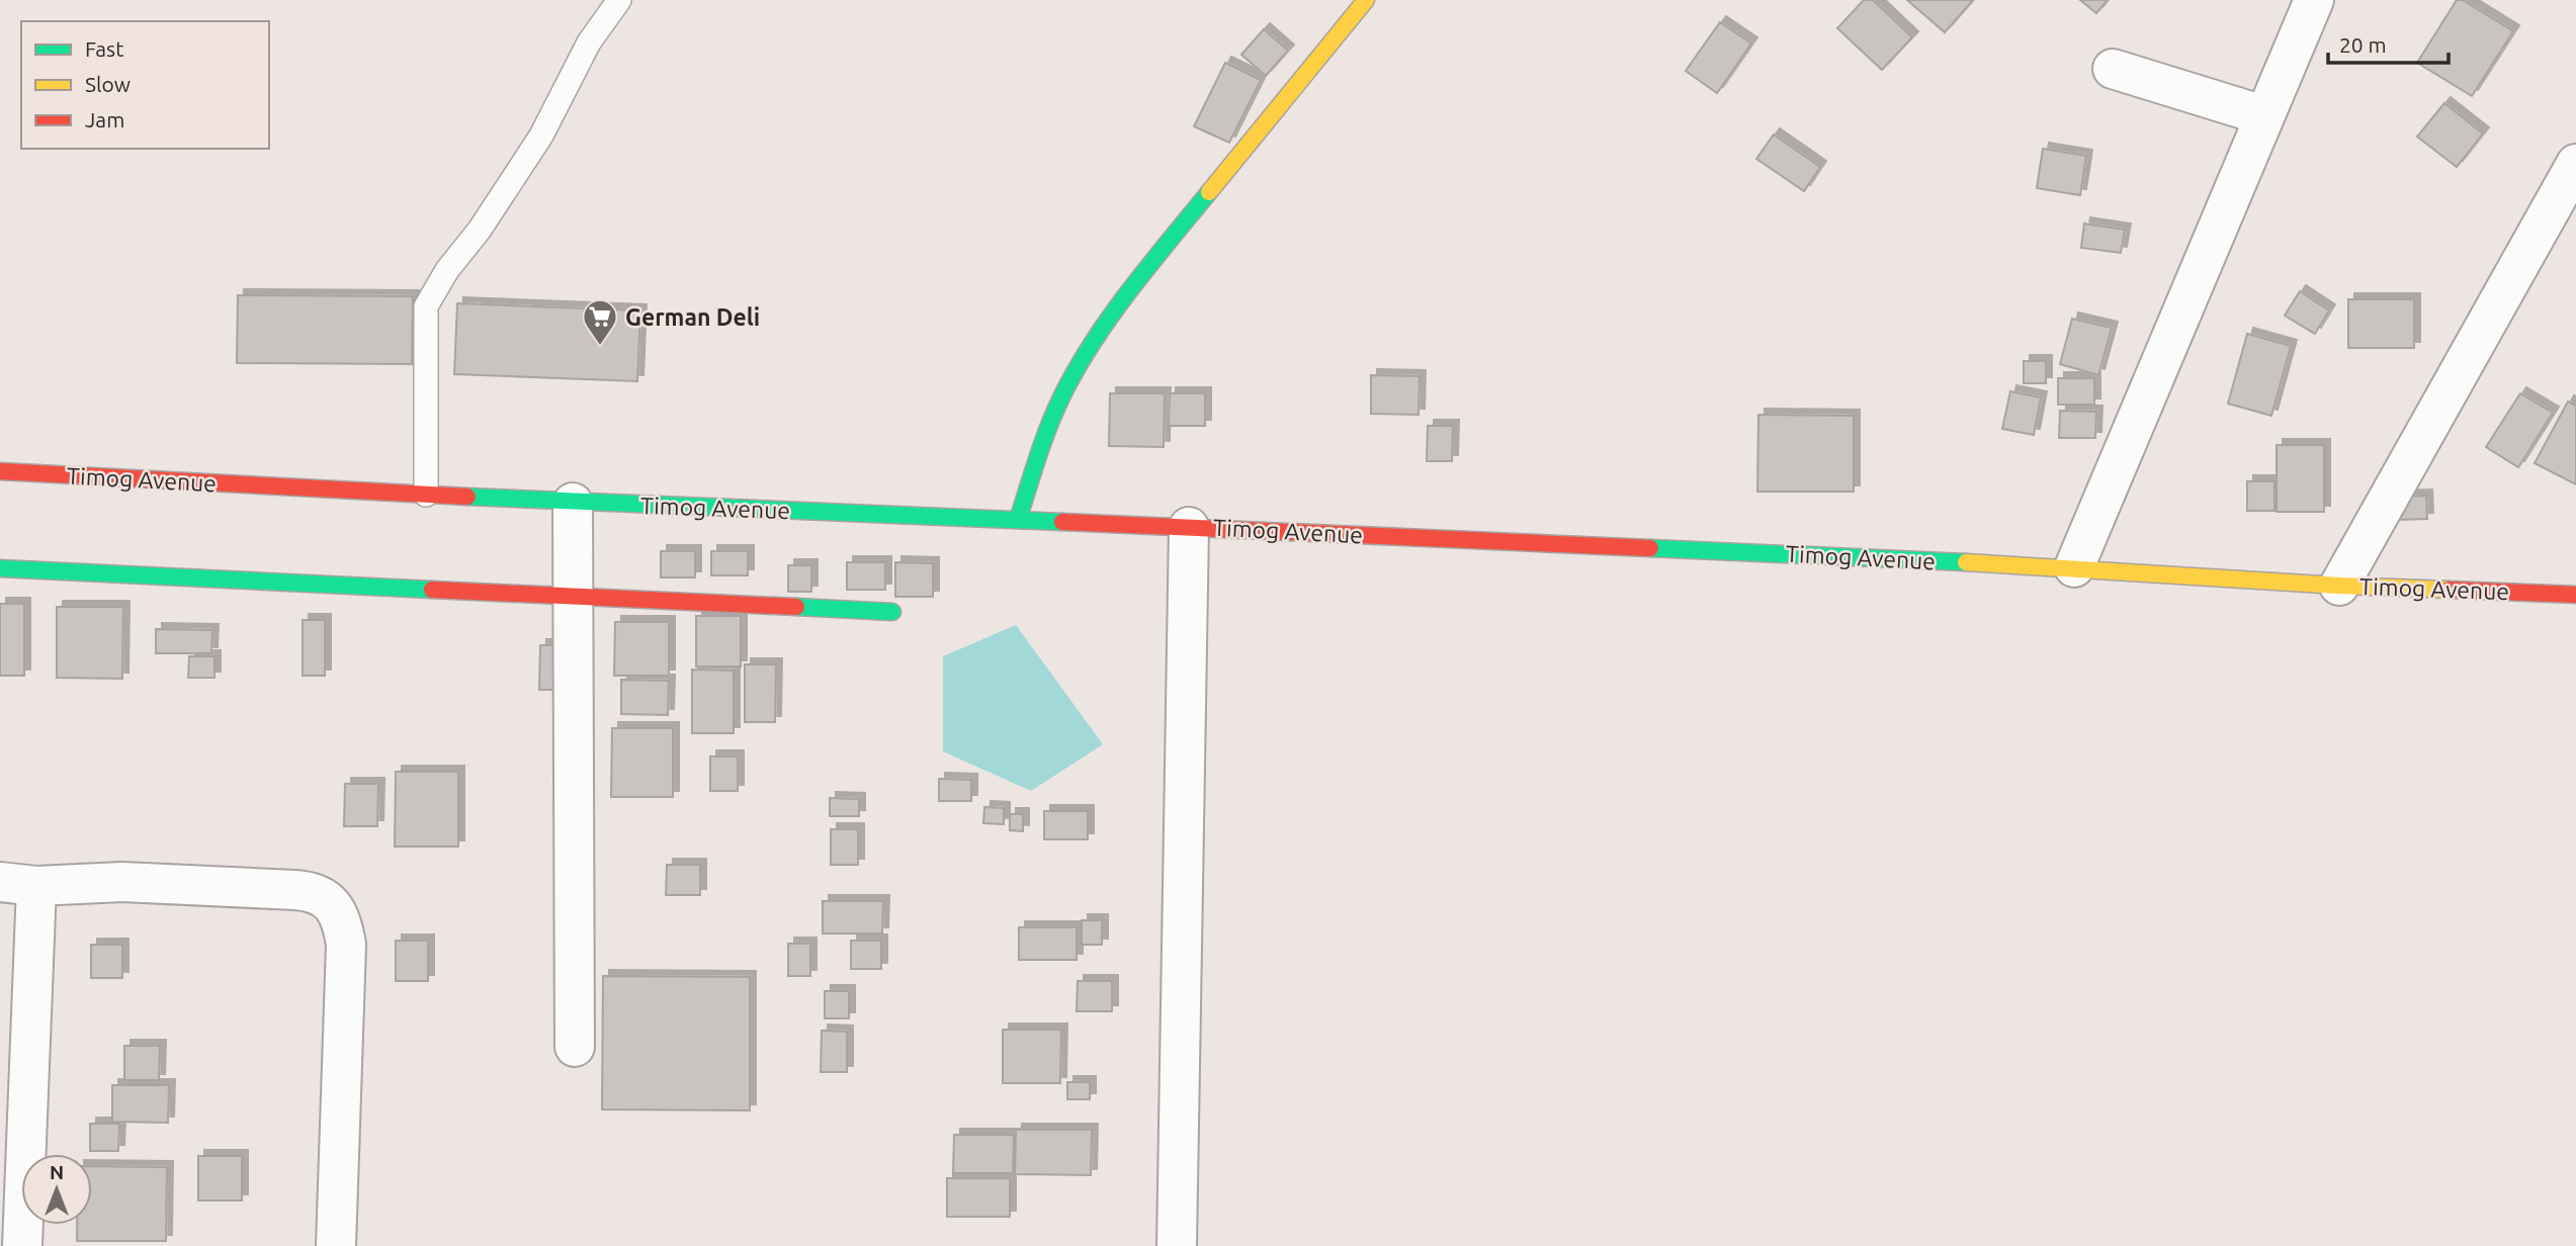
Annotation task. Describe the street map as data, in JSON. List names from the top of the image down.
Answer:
{
  "streets": {
    "main road": ["Timog Avenue"]
  },
  "places": {
    "supermarket": ["German Deli"]
  },
  "legend": ["Fast", "Slow", "Jam"],
  "scale_bar": "20 m",
  "north": "top"
}
